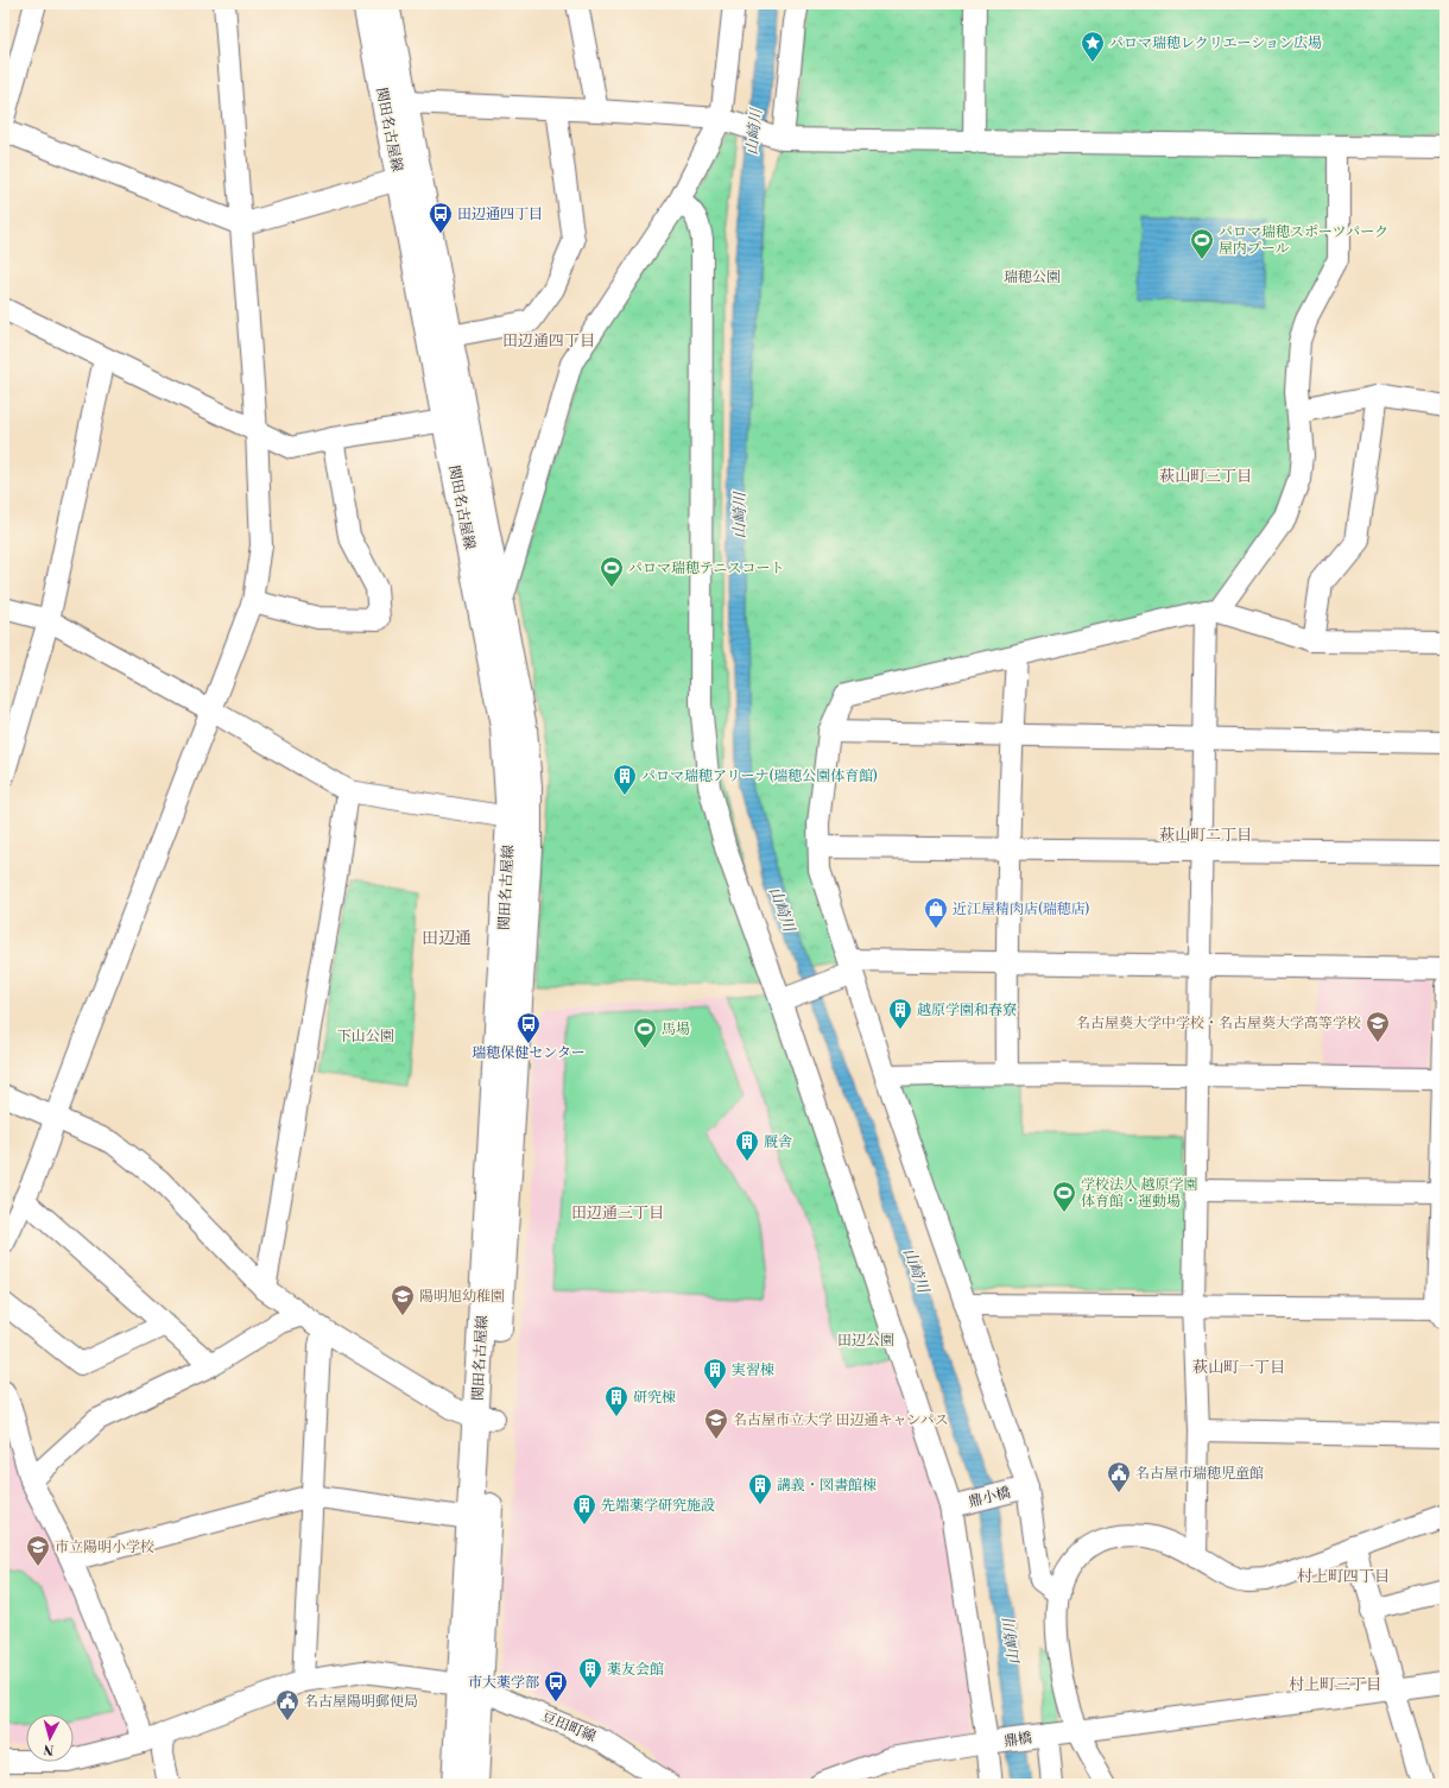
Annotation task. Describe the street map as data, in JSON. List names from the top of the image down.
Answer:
{
  "streets": {
    "main road": ["関田名古屋線"],
    "street": ["鼎小橋", "豆田町線", "鼎橋"]
  },
  "crossings": [
    ["関田名古屋線", "豆田町線"]
  ],
  "districts": [
    "田辺通四丁目",
    "萩山町三丁目",
    "萩山町二丁目",
    "田辺通",
    "田辺通三丁目",
    "萩山町一丁目",
    "村上町四丁目",
    "村上町三丁目"
  ],
  "water": ["山崎川"],
  "parks": ["瑞穂公園", "下山公園", "田辺公園"],
  "places": {
    "place": ["パロマ瑞穂レクリエーション広場"],
    "bus stop": ["田辺通四丁目", "瑞穂保健センター", "市大薬学部"],
    "sports": [
      "パロマ瑞穂スポーツパーク 屋内プール",
      "パロマ瑞穂テニスコート",
      "馬場",
      "学校法人 越原学園 体育館・運動場"
    ],
    "building": [
      "パロマ瑞穂アリーナ(瑞穂公園体育館)",
      "越原学園和春寮",
      "厩舎",
      "実習棟",
      "研究棟",
      "講義・図書館棟",
      "先端薬学研究施設",
      "薬友会館"
    ],
    "shop": ["近江屋精肉店(瑞穂店)"],
    "school or university": [
      "名古屋葵大学中学校・名古屋葵大学高等学校",
      "陽明旭幼稚園",
      "名古屋市立大学 田辺通キャンパス",
      "市立陽明小学校"
    ],
    "public building": ["名古屋市瑞穂児童館", "名古屋陽明郵便局"]
  },
  "north": "bottom"
}
